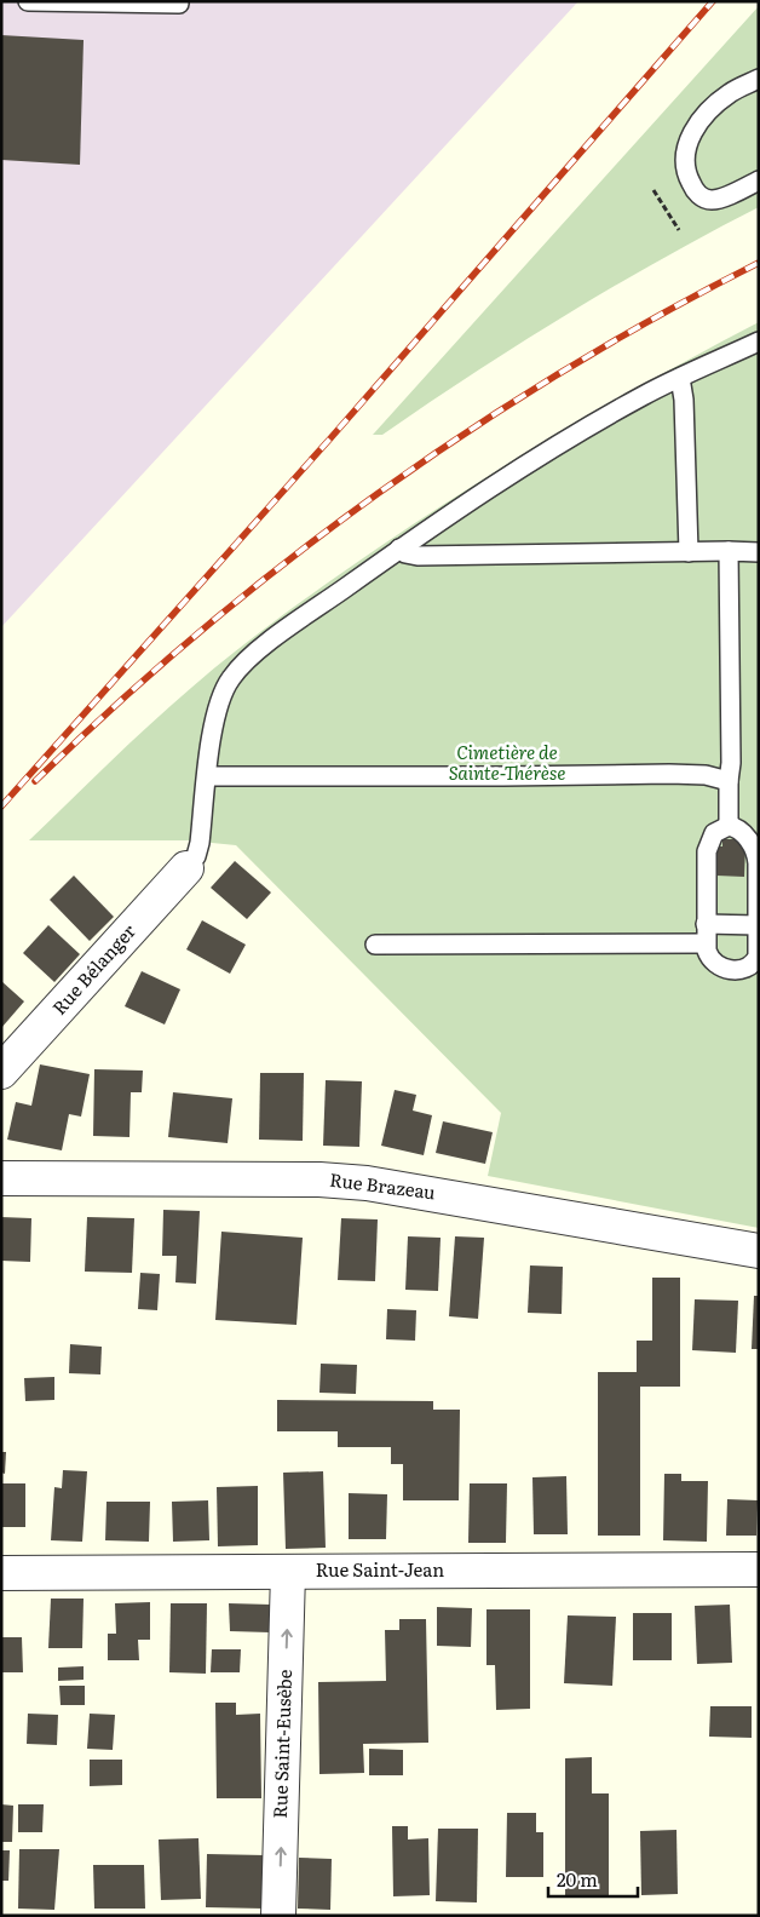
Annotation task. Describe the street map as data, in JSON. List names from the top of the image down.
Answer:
{
  "streets": {
    "street": [
      "Rue Bélanger",
      "Rue Brazeau",
      "Rue Saint-Jean",
      "Rue Saint-Eusèbe"
    ]
  },
  "crossings": [
    ["Rue Saint-Jean", "Rue Saint-Eusèbe"]
  ],
  "one_way": ["Rue Saint-Eusèbe"],
  "parks": ["Cimetière de Sainte-Thérèse"],
  "scale_bar": "20 m"
}
